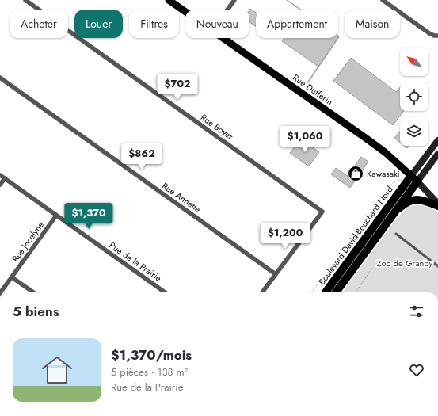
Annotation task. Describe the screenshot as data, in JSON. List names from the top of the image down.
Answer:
{
  "streets": {
    "highway": ["Boulevard David-Bouchard Nord"],
    "main road": ["Rue Dufferin"],
    "street": [
      "Rue Boyer",
      "Rue Annette",
      "Rue Jocelyne",
      "Rue de la Prairie"
    ]
  },
  "crossings": [
    ["Rue Dufferin", "Boulevard David-Bouchard Nord"],
    ["Rue Boyer", "Rue Annette"],
    ["Rue Jocelyne", "Rue de la Prairie"]
  ],
  "parks": ["Zoo de Granby"],
  "places": {
    "shop": ["Kawasaki"]
  },
  "north": "top left",
  "page": {
    "chip": [
      "Acheter",
      "Louer",
      "Filtres",
      "Nouveau",
      "Appartement",
      "Maison"
    ],
    "price": [
      "$702",
      "$1,060",
      "$862",
      "$1,370",
      "$1,200"
    ],
    "heading": "5 biens",
    "list": [
      {
        "name": "$1,370/mois",
        "note": "5 pièces · 138 m² · Rue de la Prairie"
      }
    ]
  }
}
